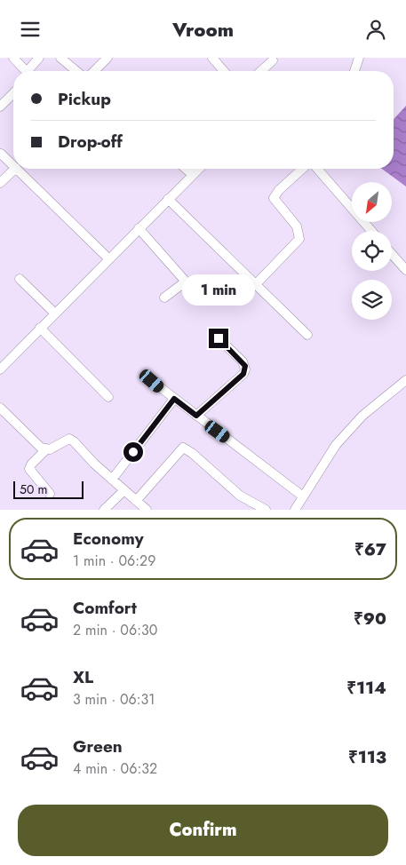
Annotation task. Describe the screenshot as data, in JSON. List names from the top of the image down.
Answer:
{
  "scale_bar": "50 m",
  "north": "bottom left",
  "page": {
    "header": "Vroom",
    "banner": ["Pickup", "Drop-off"],
    "bubble": "1 min",
    "scale": "50 m",
    "list": [
      {
        "name": "Economy",
        "note": "1 min · 06:29",
        "value": "₹67"
      },
      {
        "name": "Comfort",
        "note": "2 min · 06:30",
        "value": "₹90"
      },
      {
        "name": "XL",
        "note": "3 min · 06:31",
        "value": "₹114"
      },
      {
        "name": "Green",
        "note": "4 min · 06:32",
        "value": "₹113"
      }
    ],
    "buttons": "Confirm"
  }
}
